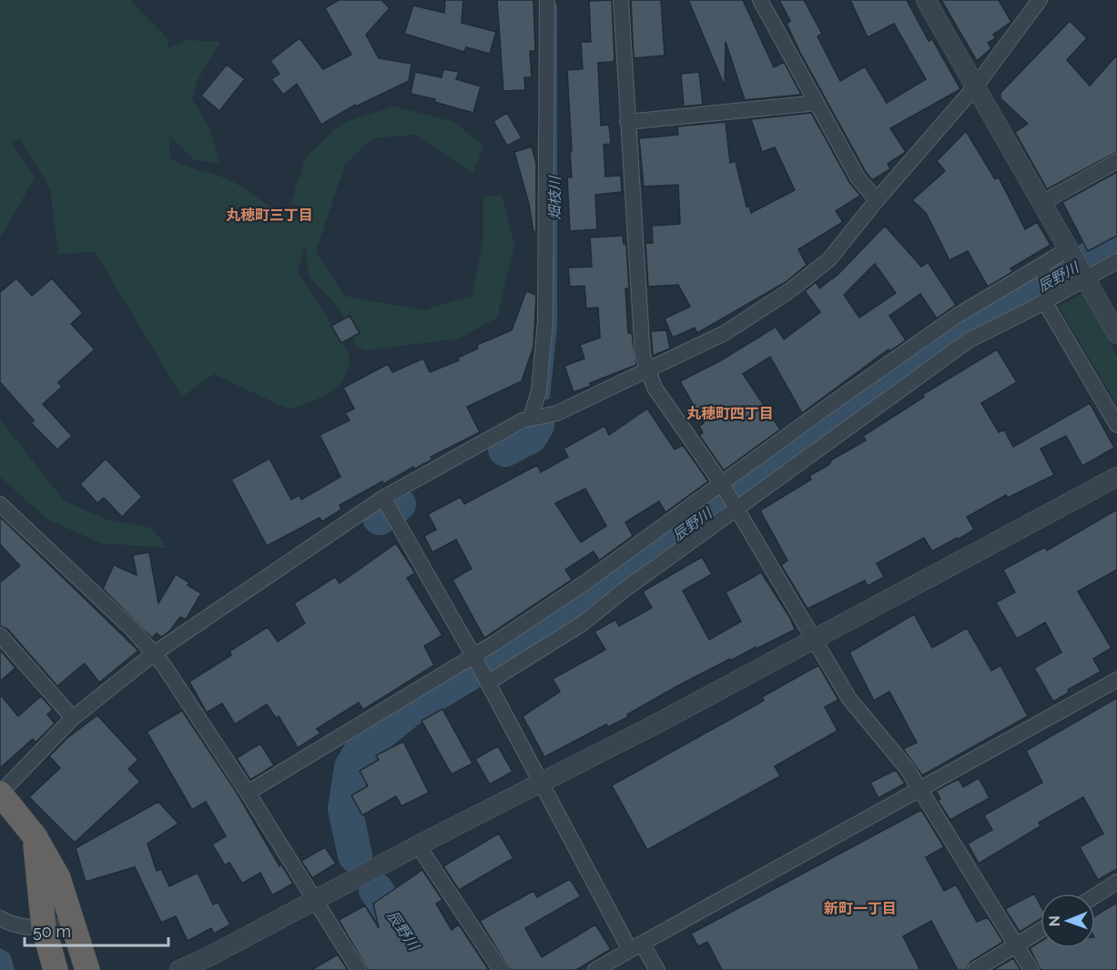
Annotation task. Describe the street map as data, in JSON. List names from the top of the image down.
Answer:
{
  "districts": ["丸穂町三丁目", "丸穂町四丁目", "新町一丁目"],
  "water": ["畑枝川", "辰野川"],
  "scale_bar": "50 m",
  "north": "left"
}
